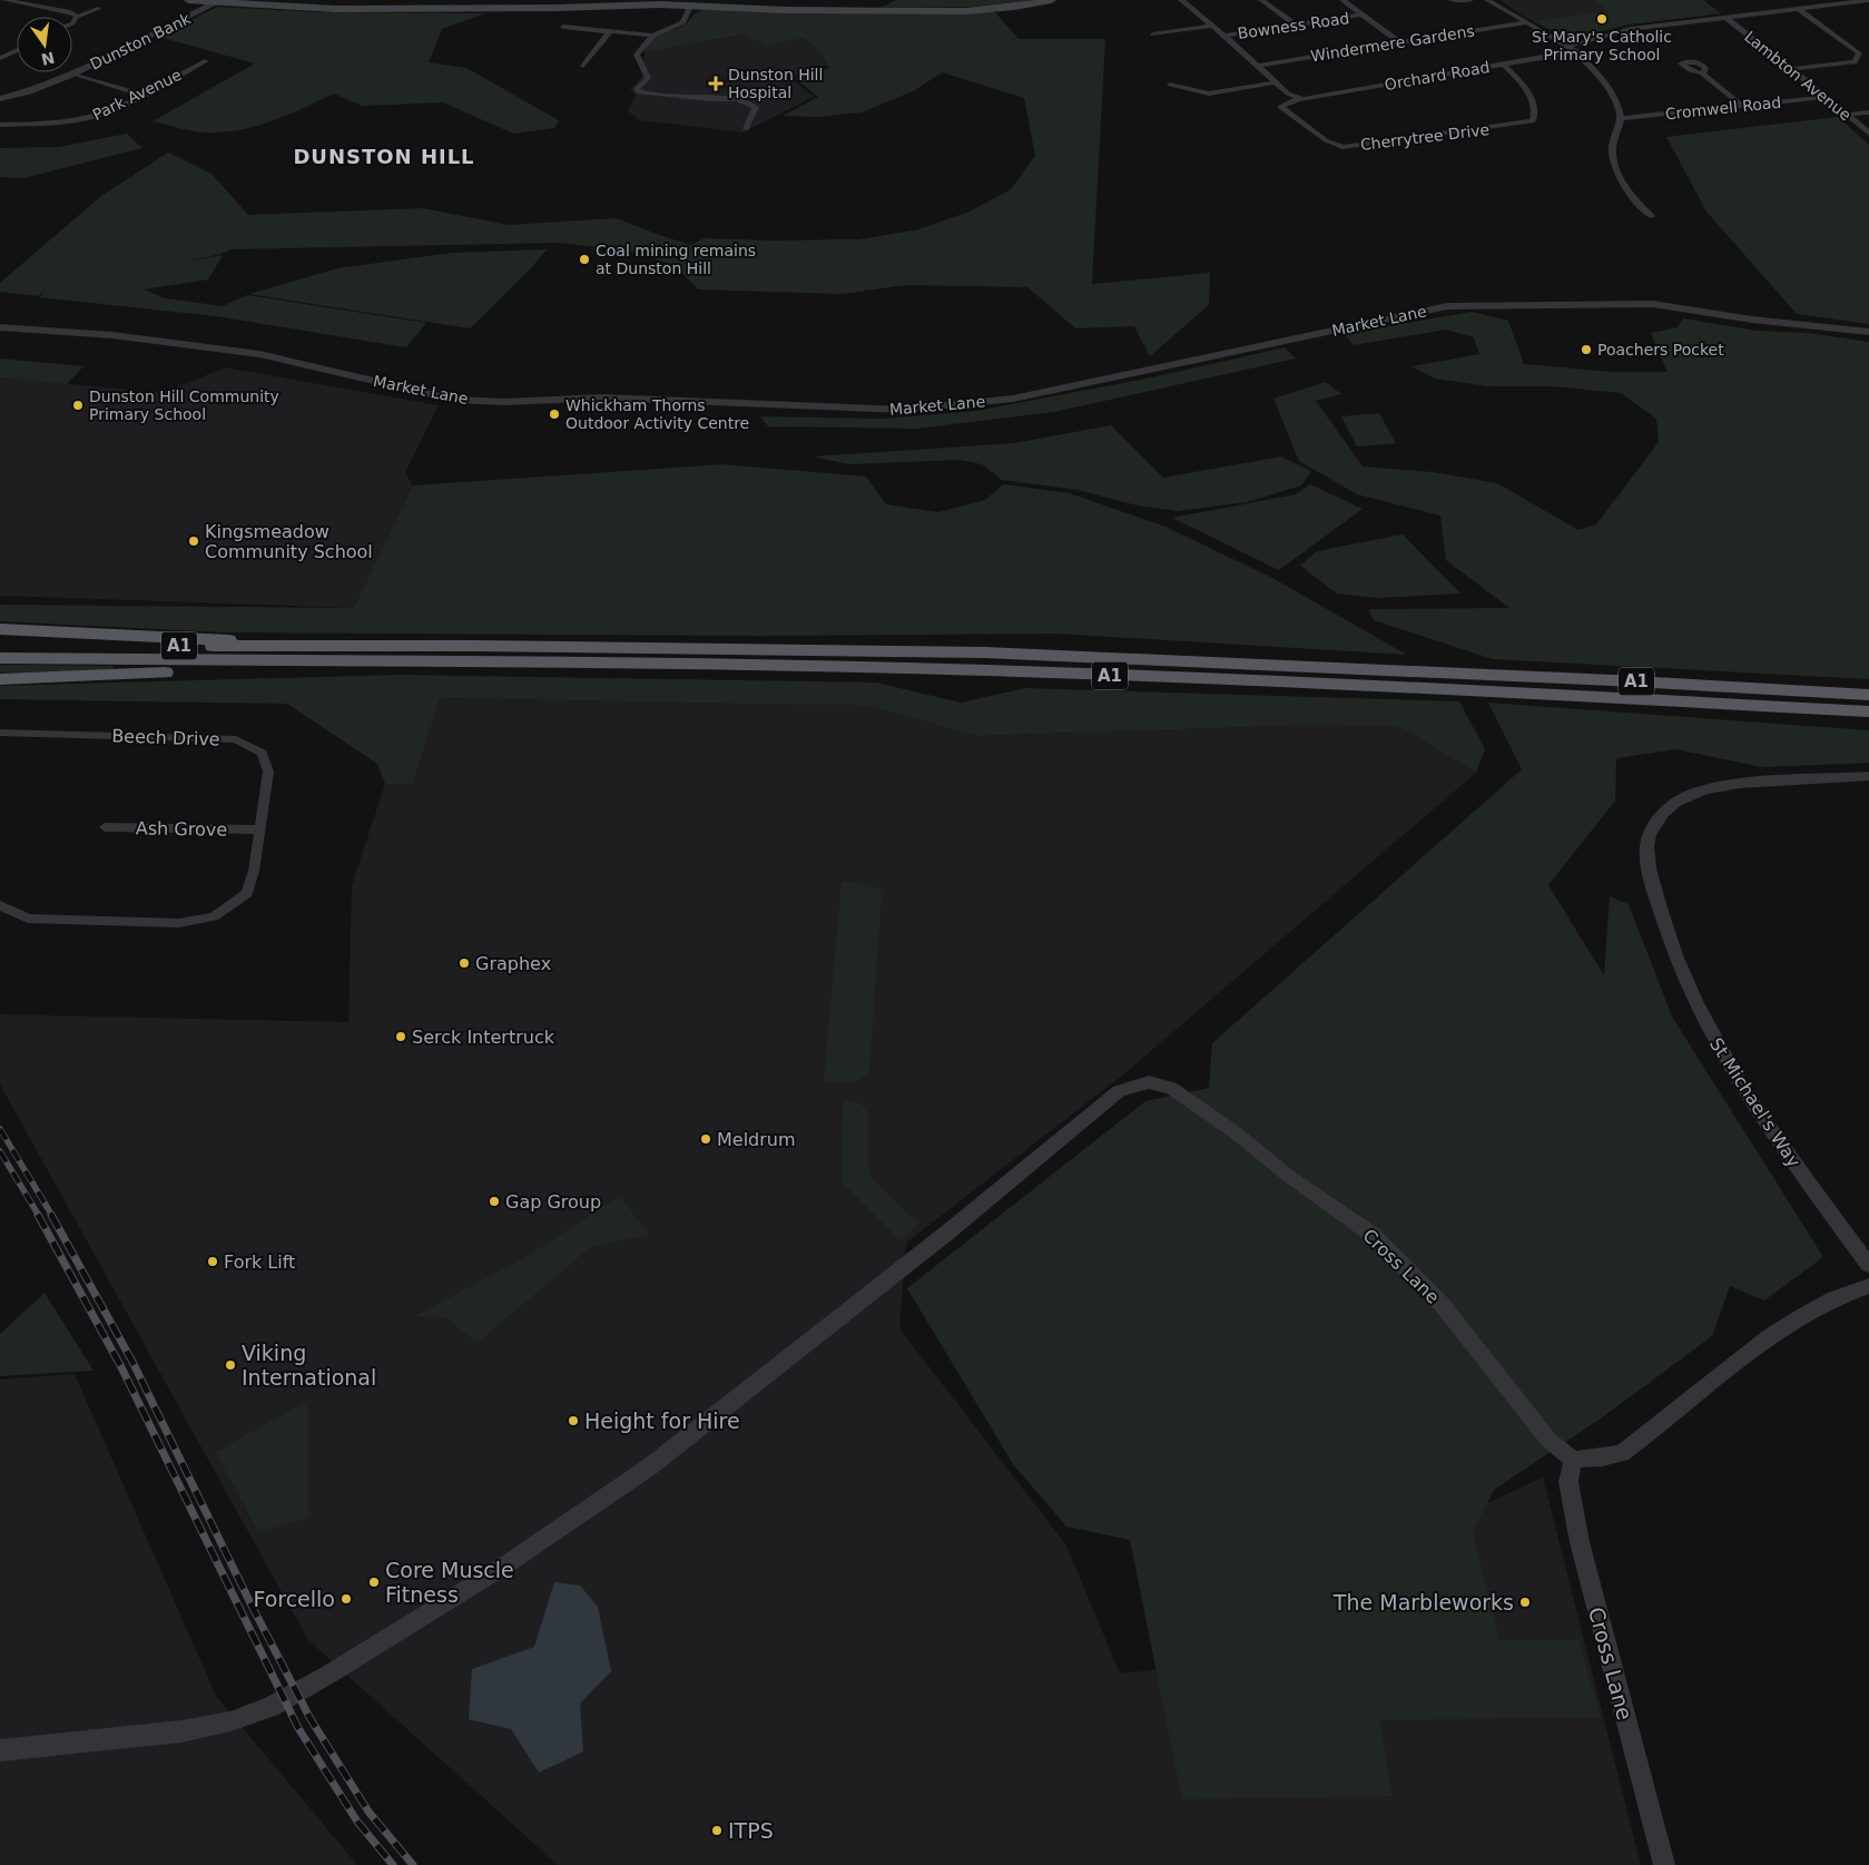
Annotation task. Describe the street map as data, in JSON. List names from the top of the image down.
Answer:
{
  "streets": {
    "highway": ["A1"],
    "street": [
      "Bowness Road",
      "Dunston Bank",
      "Windermere Gardens",
      "Orchard Road",
      "Lambton Avenue",
      "Park Avenue",
      "Cromwell Road",
      "Cherrytree Drive",
      "Market Lane",
      "Beech Drive",
      "Ash Grove",
      "St Michael's Way",
      "Cross Lane"
    ]
  },
  "crossings": [
    ["Orchard Road", "Lambton Avenue"],
    ["Orchard Road", "Cherrytree Drive"],
    ["Lambton Avenue", "Cromwell Road"],
    ["Beech Drive", "Ash Grove"]
  ],
  "districts": ["DUNSTON HILL"],
  "places": {
    "other": [
      "St Mary's Catholic Primary School",
      "Coal mining remains at Dunston Hill",
      "Poachers Pocket",
      "Dunston Hill Community Primary School",
      "Whickham Thorns Outdoor Activity Centre",
      "Kingsmeadow Community School",
      "Graphex",
      "Serck Intertruck",
      "Meldrum",
      "Gap Group",
      "Fork Lift",
      "Viking International",
      "Height for Hire",
      "Core Muscle Fitness",
      "Forcello",
      "The Marbleworks",
      "ITPS"
    ],
    "health": ["Dunston Hill Hospital"]
  },
  "north": "bottom"
}
